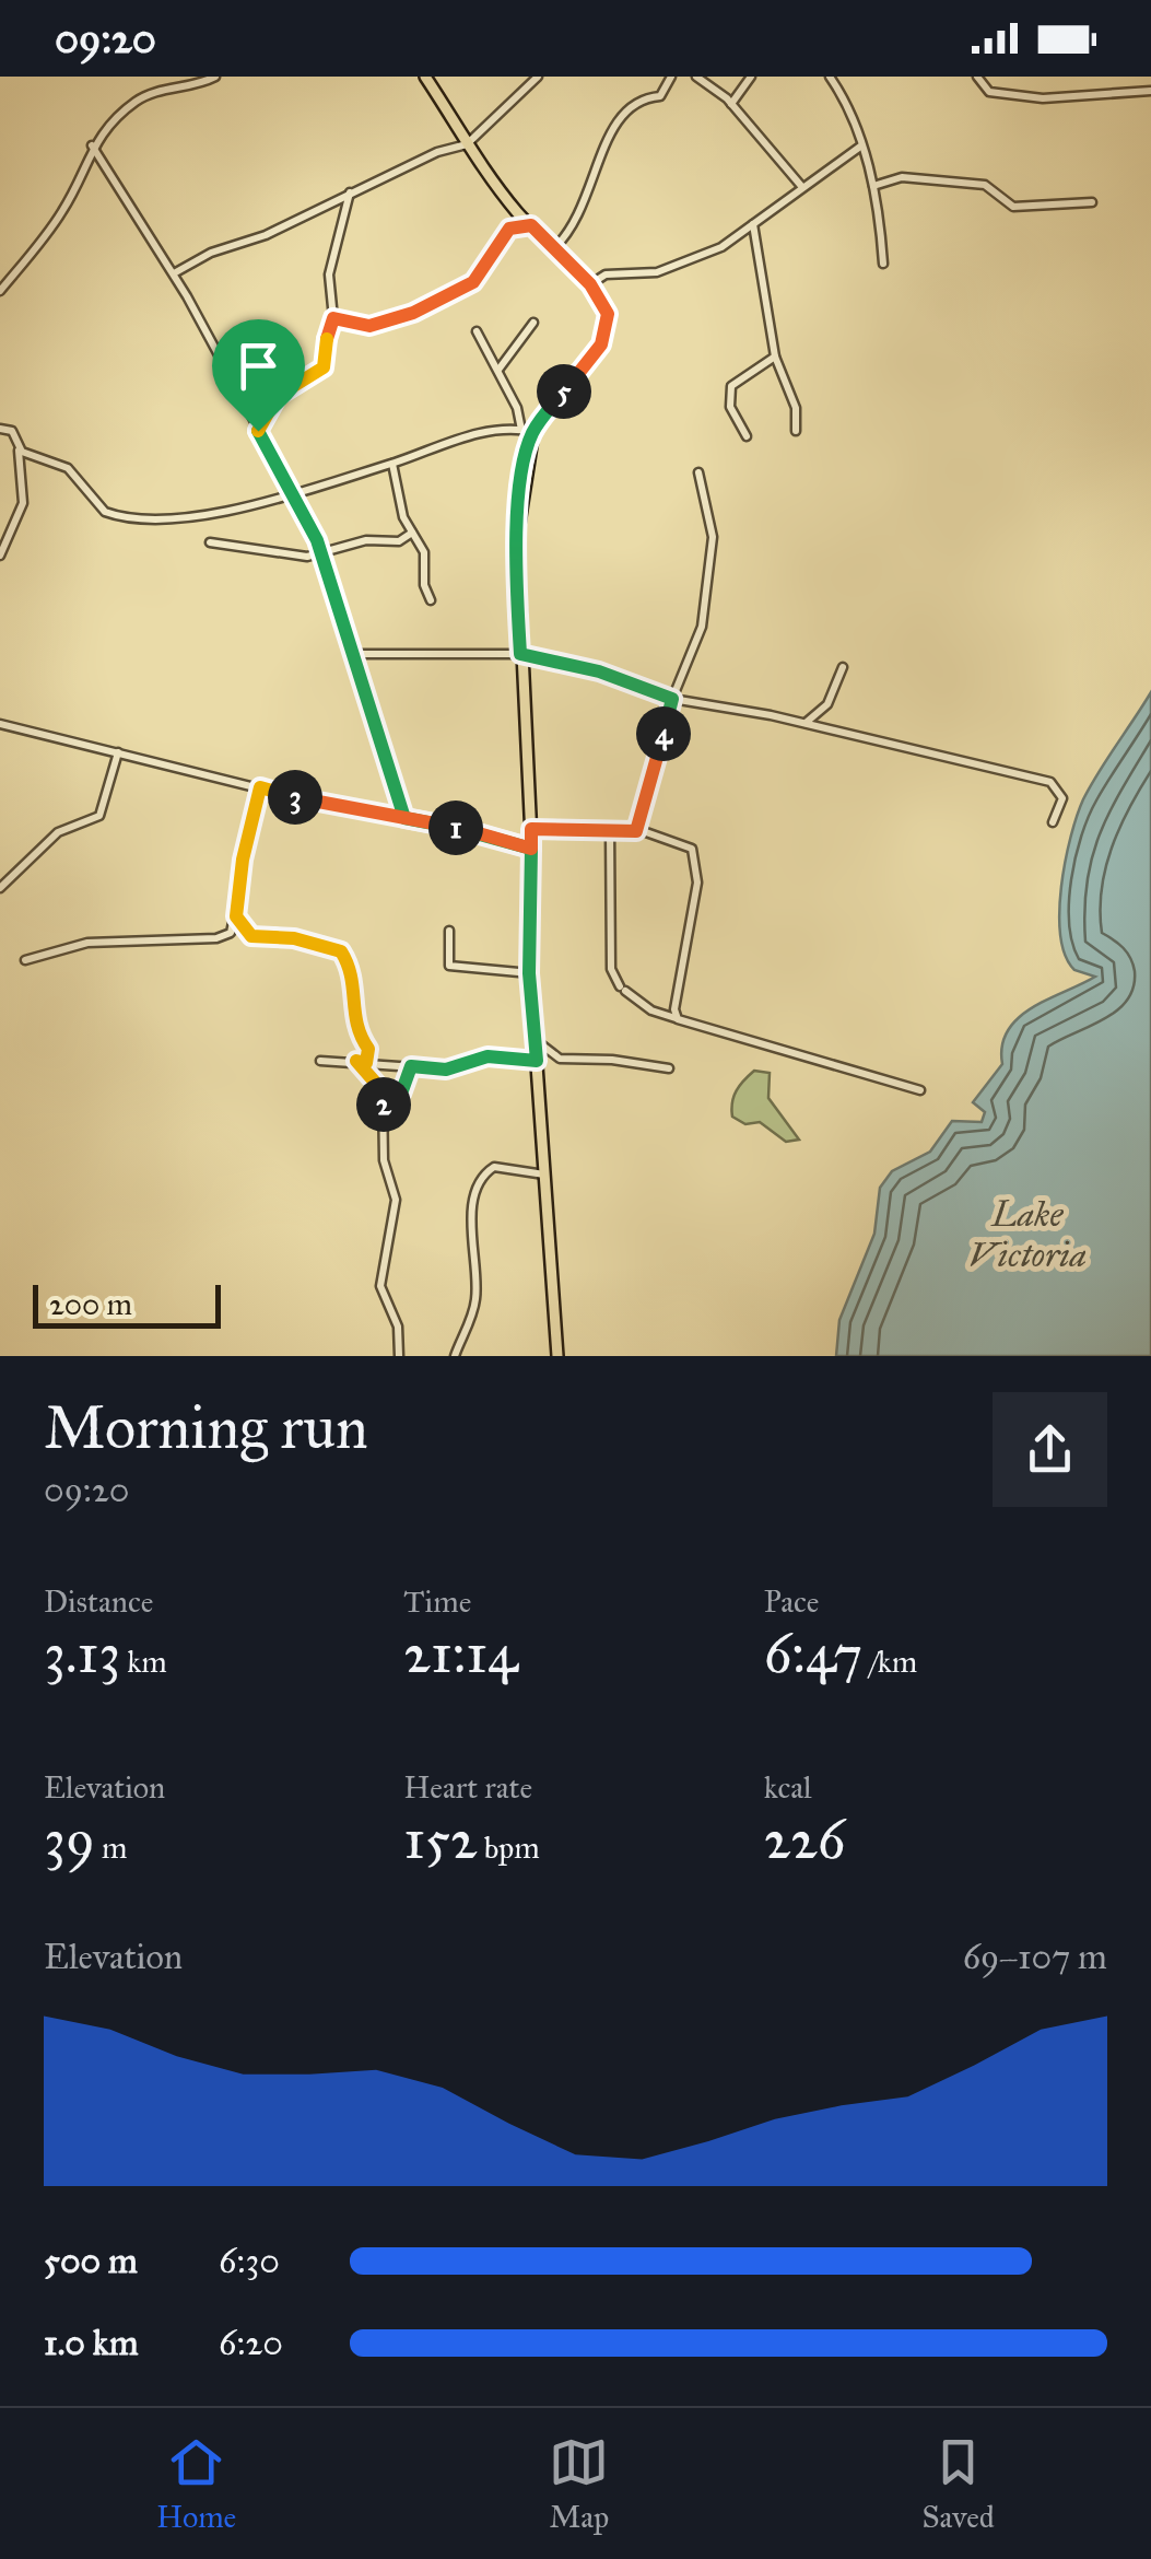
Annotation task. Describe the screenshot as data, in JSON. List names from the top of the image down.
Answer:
{
  "water": ["Lake Victoria"],
  "scale_bar": "200 m",
  "page": {
    "status": "09:20",
    "pins": [
      "5",
      "4",
      "3",
      "1",
      "2"
    ],
    "scale": "200 m",
    "heading": ["Morning run", "09:20"],
    "stats": [
      ["Distance", "3.13 km"],
      ["Time", "21:14"],
      ["Pace", "6:47 /km"],
      ["Elevation", "39 m"],
      ["Heart rate", "152 bpm"],
      ["kcal", "226"]
    ],
    "chart": ["Elevation", "69–107 m"],
    "list": [
      {
        "name": "500 m",
        "note": "6:30"
      },
      {
        "name": "1.0 km",
        "note": "6:20"
      }
    ],
    "tabs": ["Home", "Map", "Saved"]
  }
}
